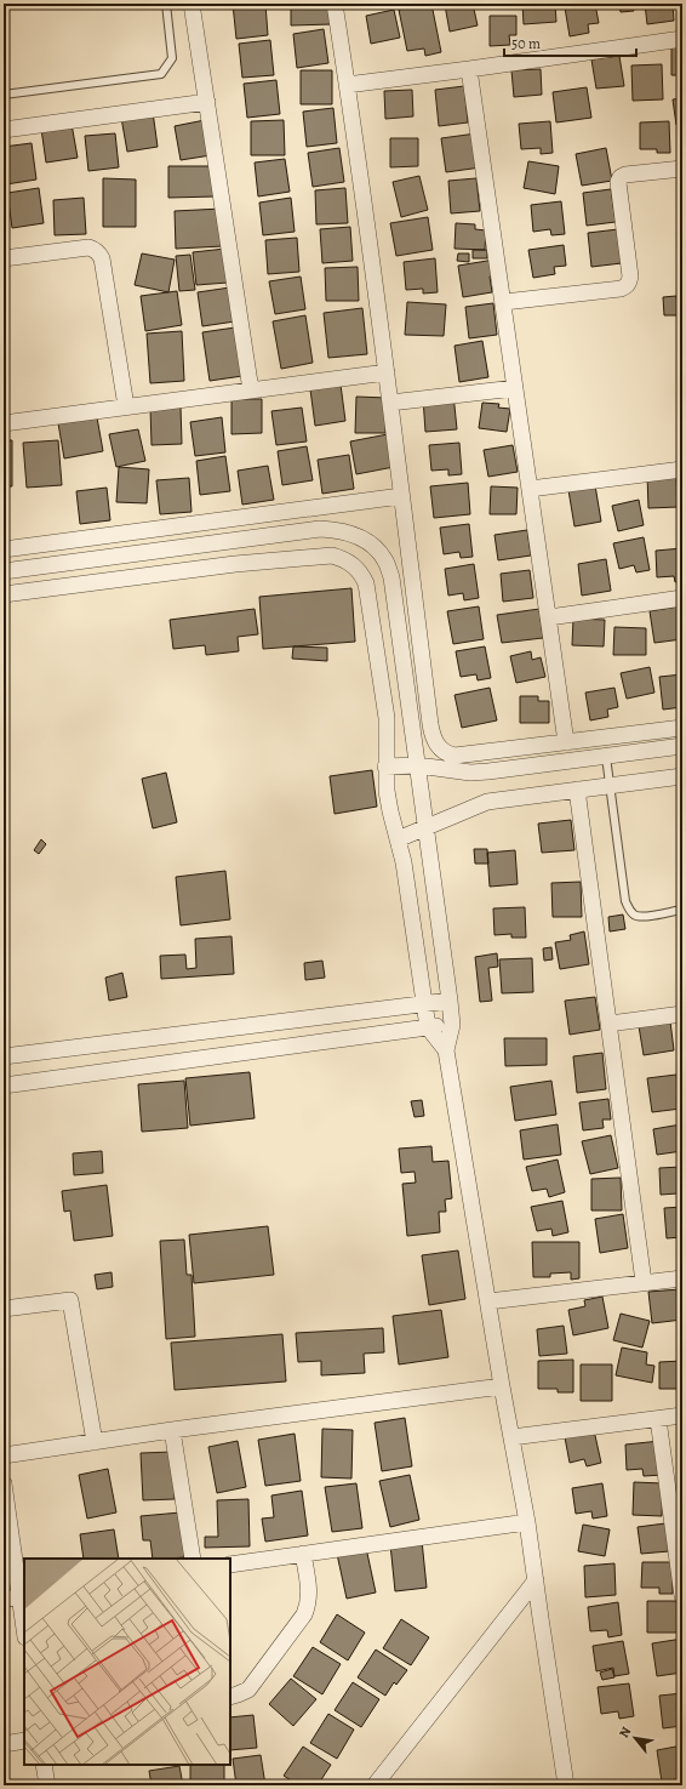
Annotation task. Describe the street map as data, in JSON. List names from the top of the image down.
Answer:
{
  "scale_bar": "50 m",
  "north": "top left"
}
